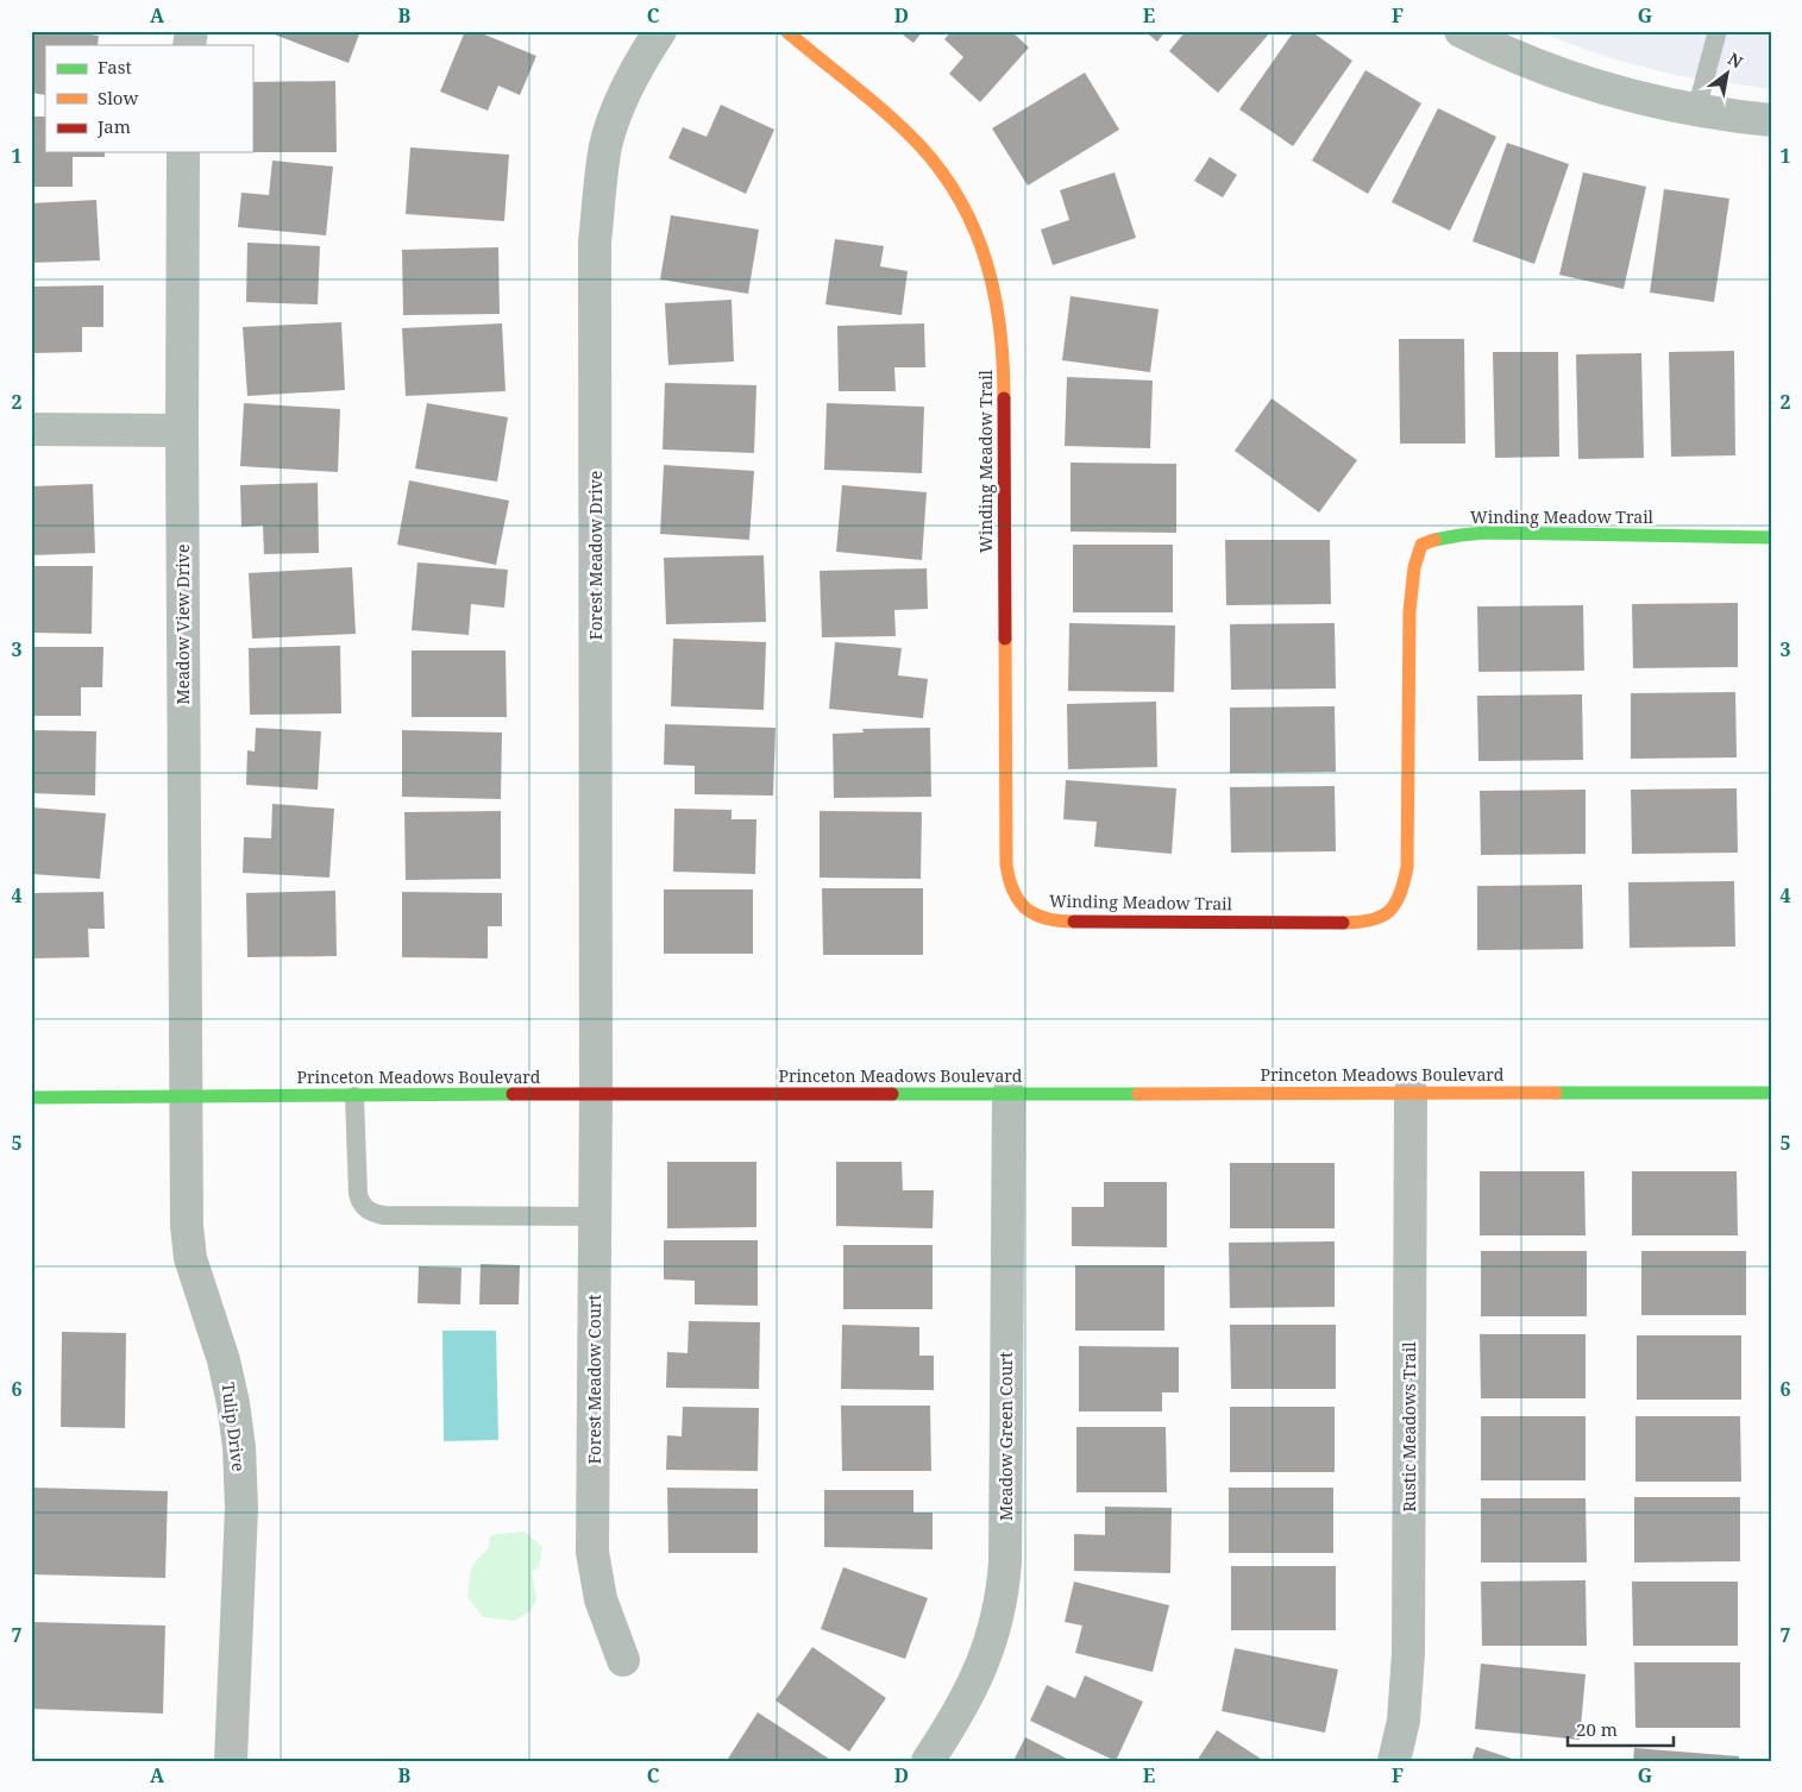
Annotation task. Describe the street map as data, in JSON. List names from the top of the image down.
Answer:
{
  "streets": {
    "street": [
      "Winding Meadow Trail",
      "Forest Meadow Drive",
      "Meadow View Drive",
      "Princeton Meadows Boulevard",
      "Forest Meadow Court",
      "Tulip Drive",
      "Rustic Meadows Trail",
      "Meadow Green Court"
    ]
  },
  "crossings": [
    ["Forest Meadow Drive", "Princeton Meadows Boulevard"],
    ["Forest Meadow Drive", "Forest Meadow Court"],
    ["Meadow View Drive", "Princeton Meadows Boulevard"],
    ["Meadow View Drive", "Tulip Drive"],
    ["Princeton Meadows Boulevard", "Forest Meadow Court"],
    ["Princeton Meadows Boulevard", "Tulip Drive"],
    ["Princeton Meadows Boulevard", "Rustic Meadows Trail"],
    ["Princeton Meadows Boulevard", "Meadow Green Court"]
  ],
  "legend": ["Fast", "Slow", "Jam"],
  "scale_bar": "20 m",
  "north": "top right",
  "grid": {
    "columns": [
      "A",
      "B",
      "C",
      "D",
      "E",
      "F",
      "G"
    ],
    "rows": [
      "1",
      "2",
      "3",
      "4",
      "5",
      "6",
      "7"
    ]
  }
}
